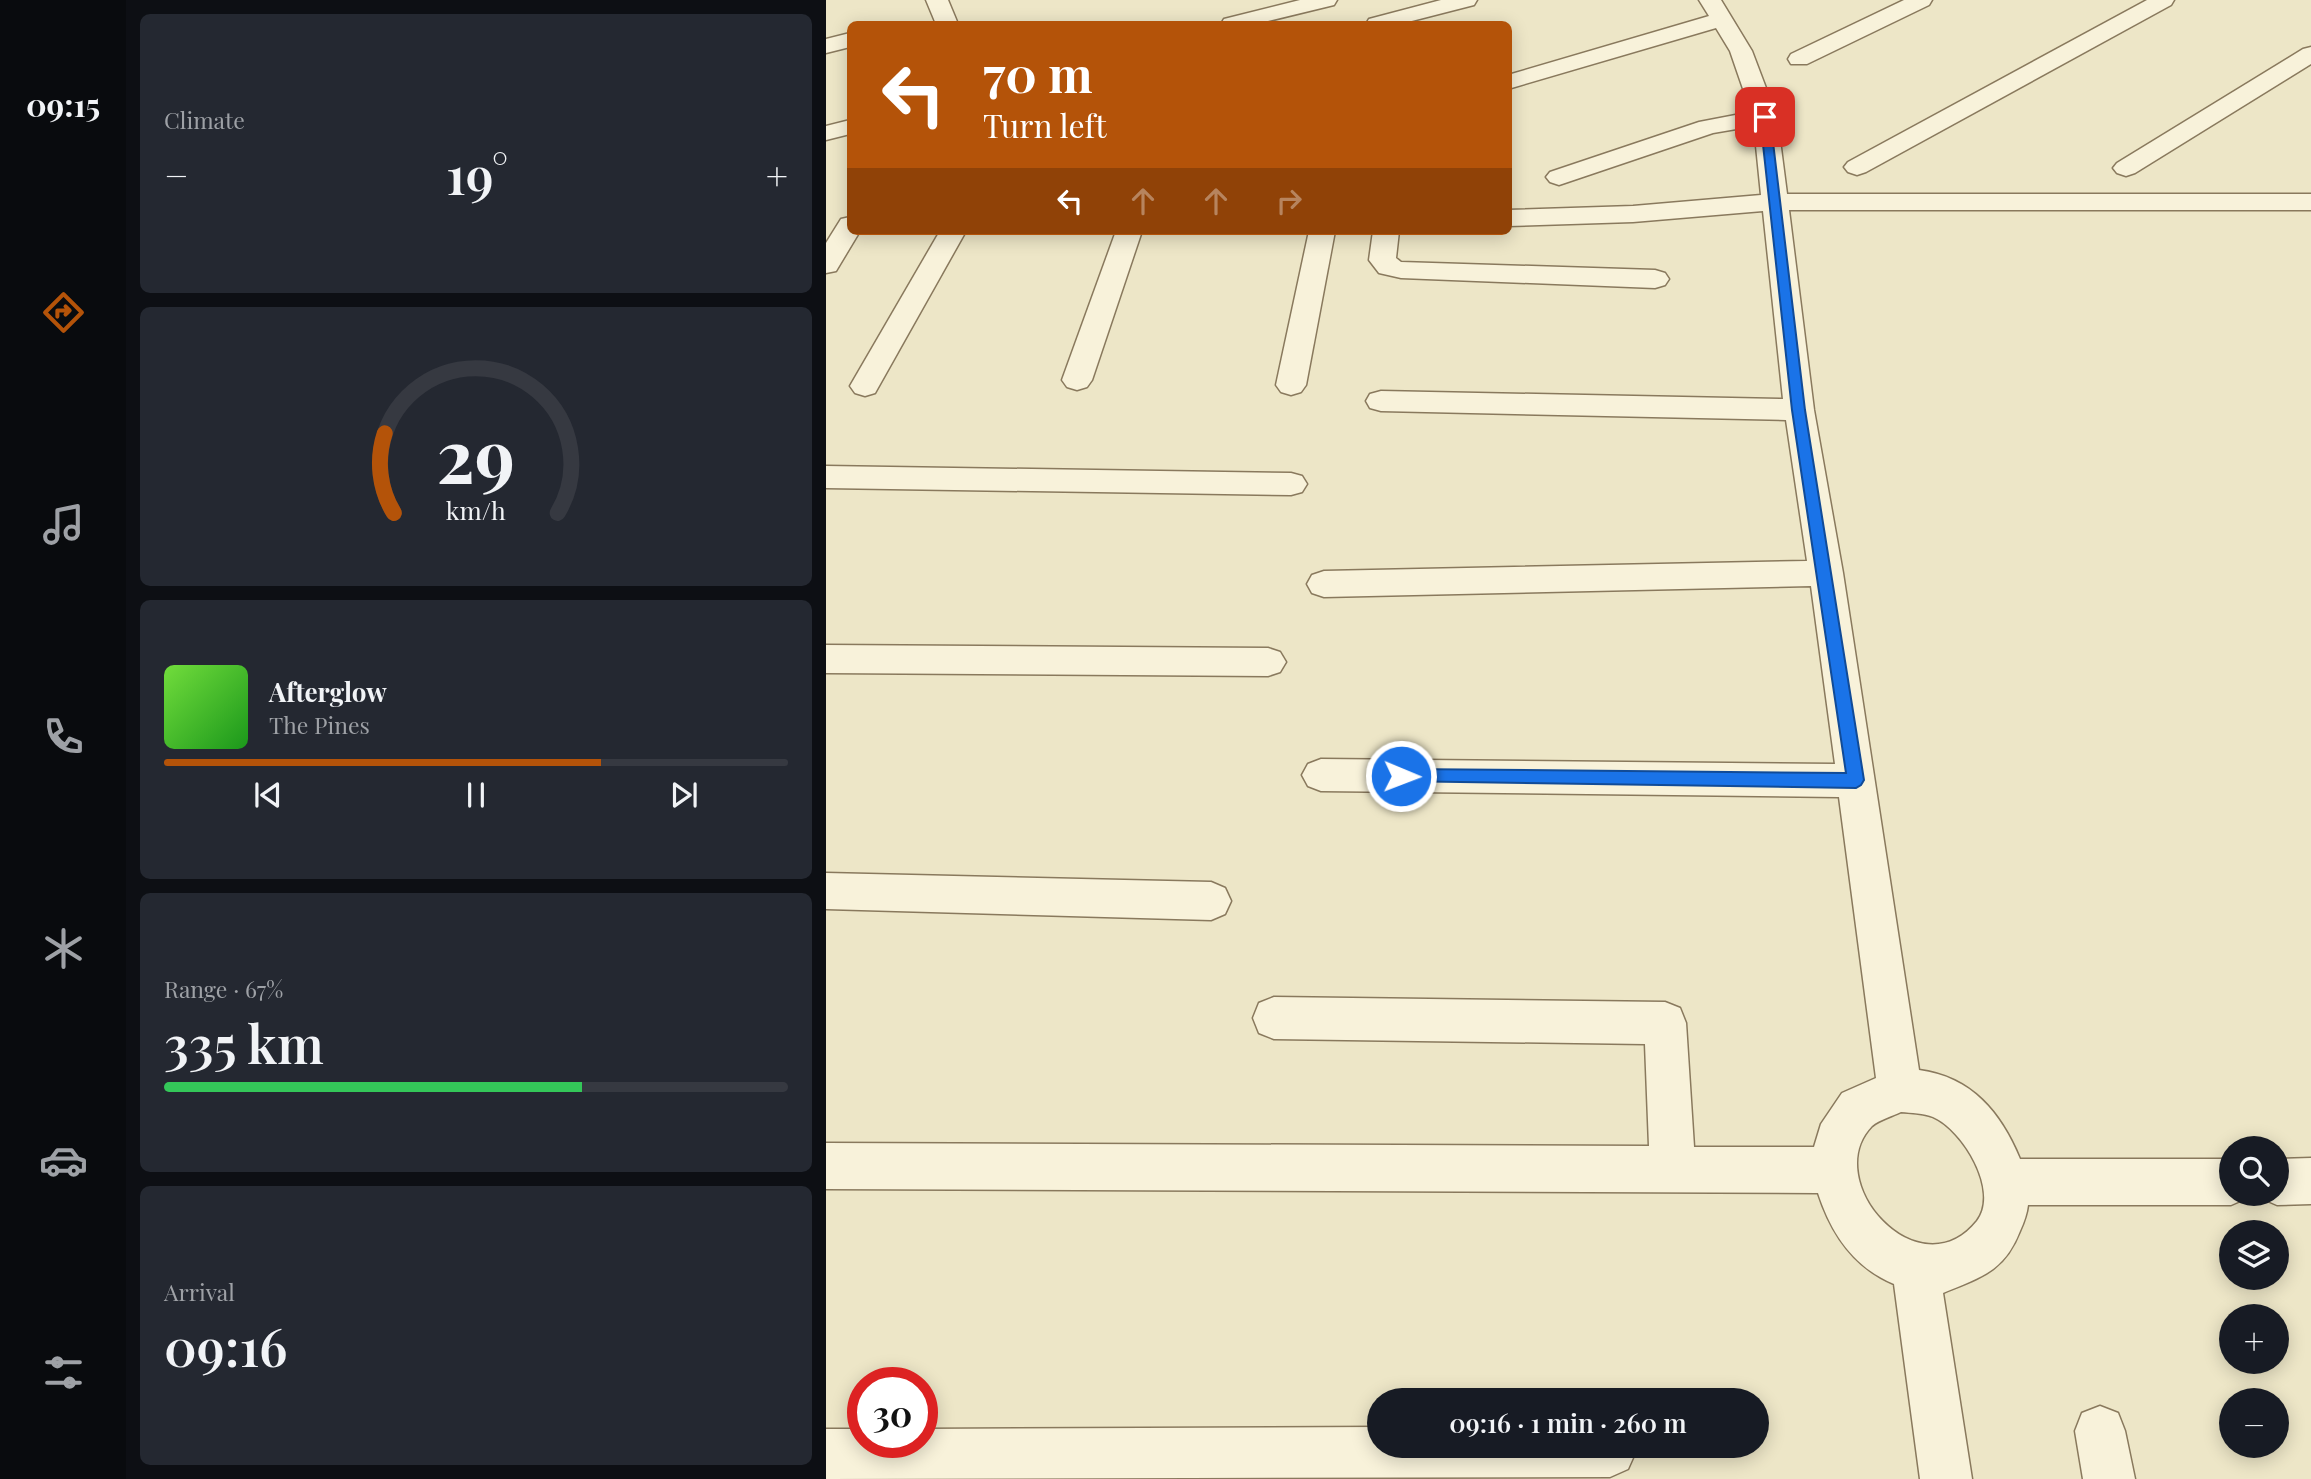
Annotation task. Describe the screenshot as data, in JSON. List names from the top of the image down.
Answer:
{
  "page": {
    "tabs": "09:15",
    "tile": [
      "Climate",
      ["Range · 67%", "335 km"],
      ["Arrival", "09:16"]
    ],
    "turn": ["70 m", "Turn left"],
    "heat": ["−", "19°", "+"],
    "song": ["Afterglow", "The Pines"],
    "map_buttons": ["+", "−"],
    "limit": "30",
    "trip": "09:16 · 1 min · 260 m",
    "gauge": ["29", "km/h"]
  }
}
